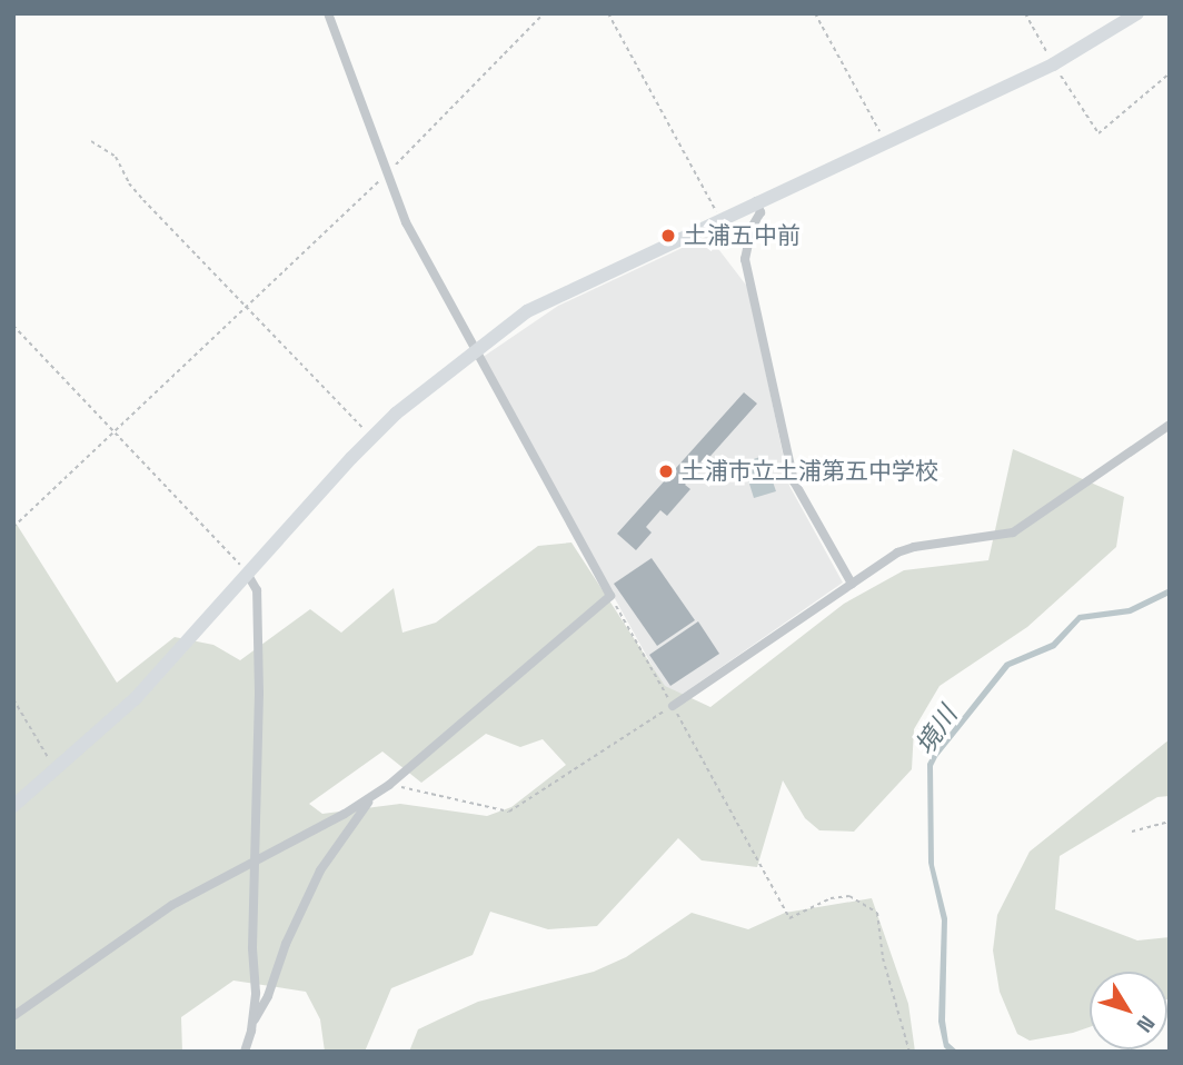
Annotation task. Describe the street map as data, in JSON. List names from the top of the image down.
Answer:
{
  "water": ["境川"],
  "places": ["土浦五中前", "土浦市立土浦第五中学校"],
  "north": "bottom right"
}
